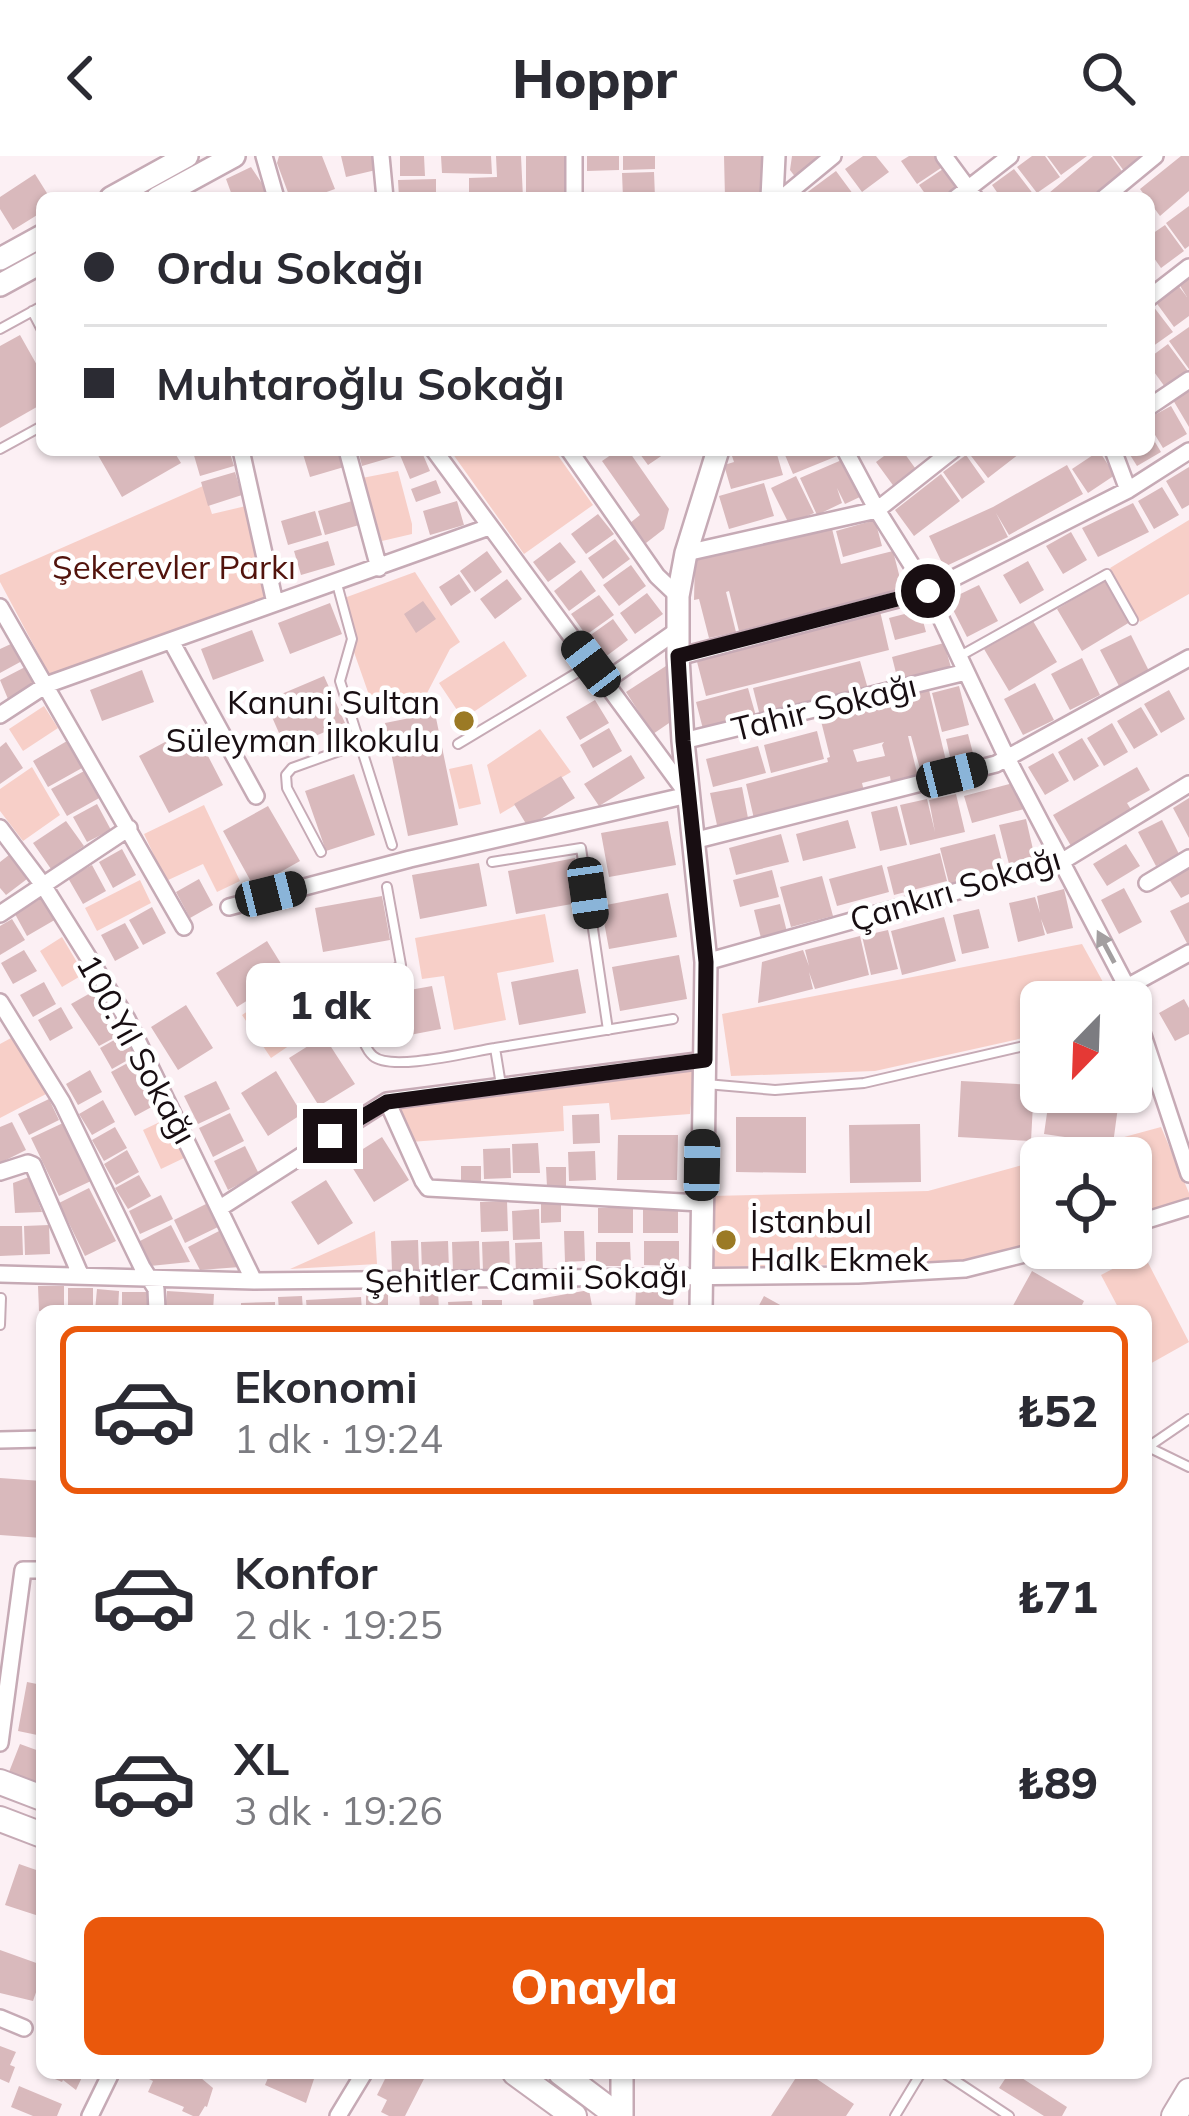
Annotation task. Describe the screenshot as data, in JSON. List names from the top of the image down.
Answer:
{
  "streets": {
    "street": [
      "Tahir Sokağı",
      "Çankırı Sokağı",
      "100.Yıl Sokağı",
      "Şehitler Camii Sokağı"
    ]
  },
  "crossings": [
    ["100.Yıl Sokağı", "Şehitler Camii Sokağı"]
  ],
  "parks": ["Şekerevler Parkı"],
  "places": ["Kanuni Sultan Süleyman İlkokulu", "İstanbul Halk Ekmek"],
  "north": "bottom left",
  "page": {
    "header": "Hoppr",
    "banner": ["Ordu Sokağı", "Muhtaroğlu Sokağı"],
    "bubble": "1 dk",
    "list": [
      {
        "name": "Ekonomi",
        "note": "1 dk · 19:24",
        "value": "₺52"
      },
      {
        "name": "Konfor",
        "note": "2 dk · 19:25",
        "value": "₺71"
      },
      {
        "name": "XL",
        "note": "3 dk · 19:26",
        "value": "₺89"
      }
    ],
    "buttons": "Onayla"
  }
}
